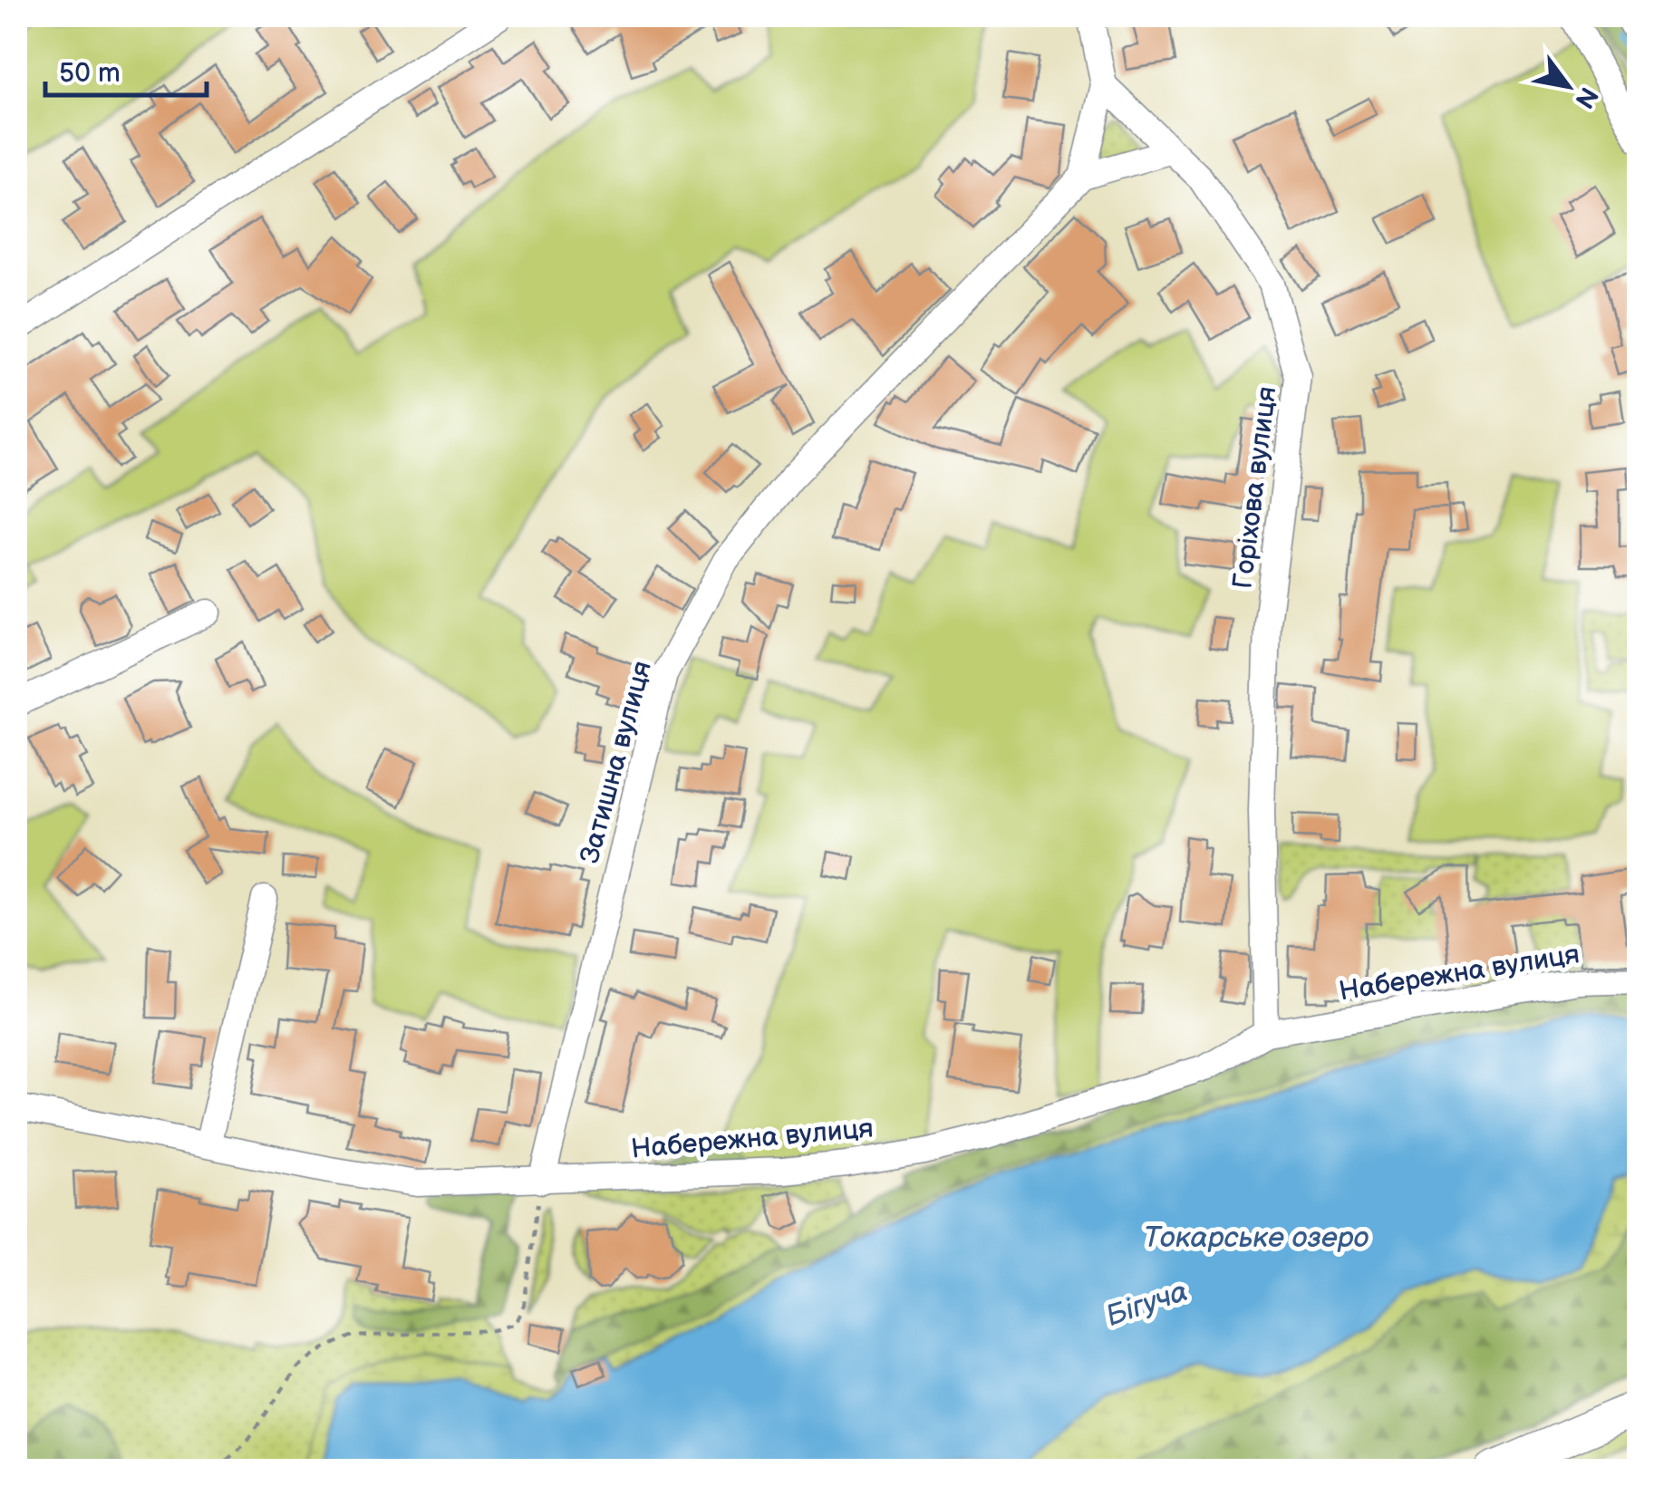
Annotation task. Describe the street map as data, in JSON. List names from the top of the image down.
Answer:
{
  "streets": {
    "street": ["Горіхова вулиця", "Затишна вулиця", "Набережна вулиця"]
  },
  "crossings": [
    ["Горіхова вулиця", "Затишна вулиця"],
    ["Горіхова вулиця", "Набережна вулиця"],
    ["Затишна вулиця", "Набережна вулиця"]
  ],
  "water": ["Токарське озеро", "Бігуча"],
  "scale_bar": "50 m",
  "north": "bottom right"
}
